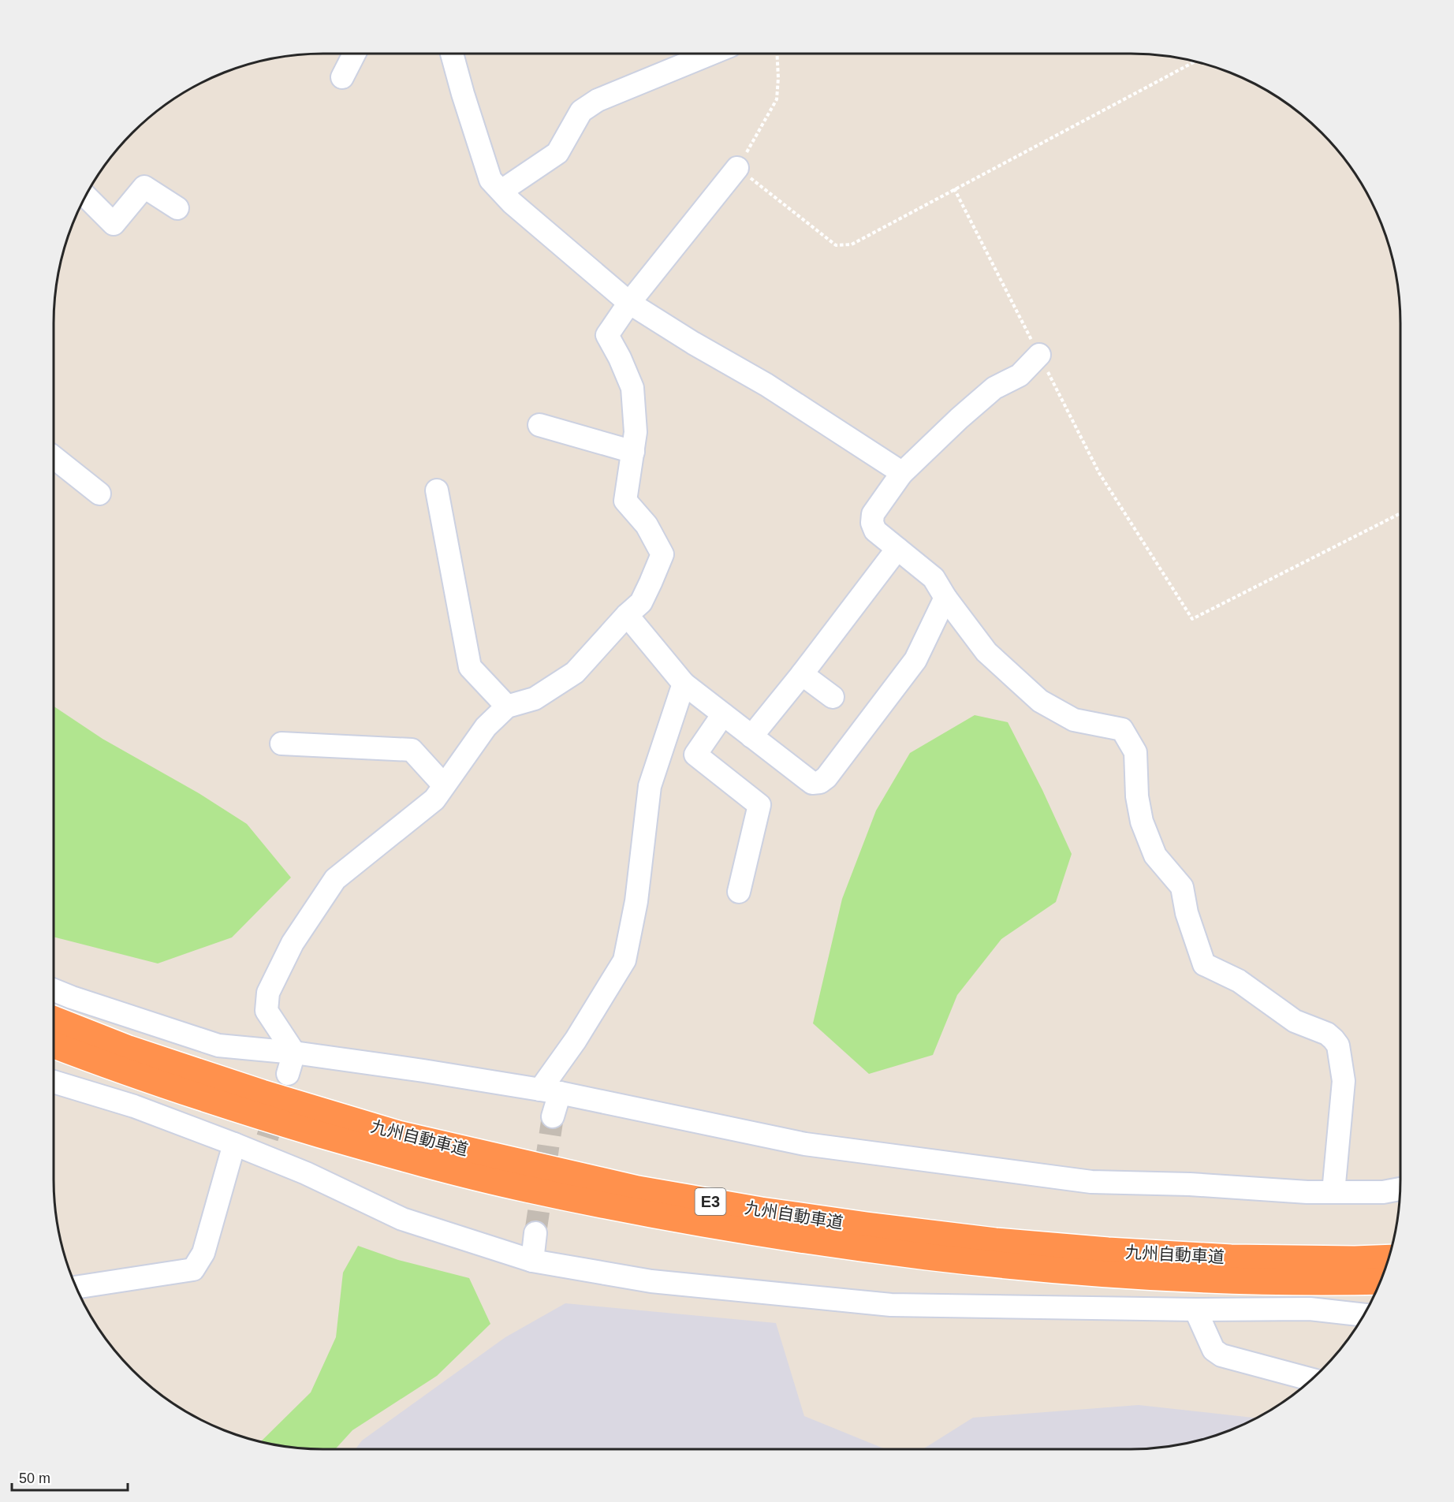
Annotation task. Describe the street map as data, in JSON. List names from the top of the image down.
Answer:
{
  "streets": {
    "highway": ["九州自動車道", "E3"]
  },
  "scale_bar": "50 m"
}
